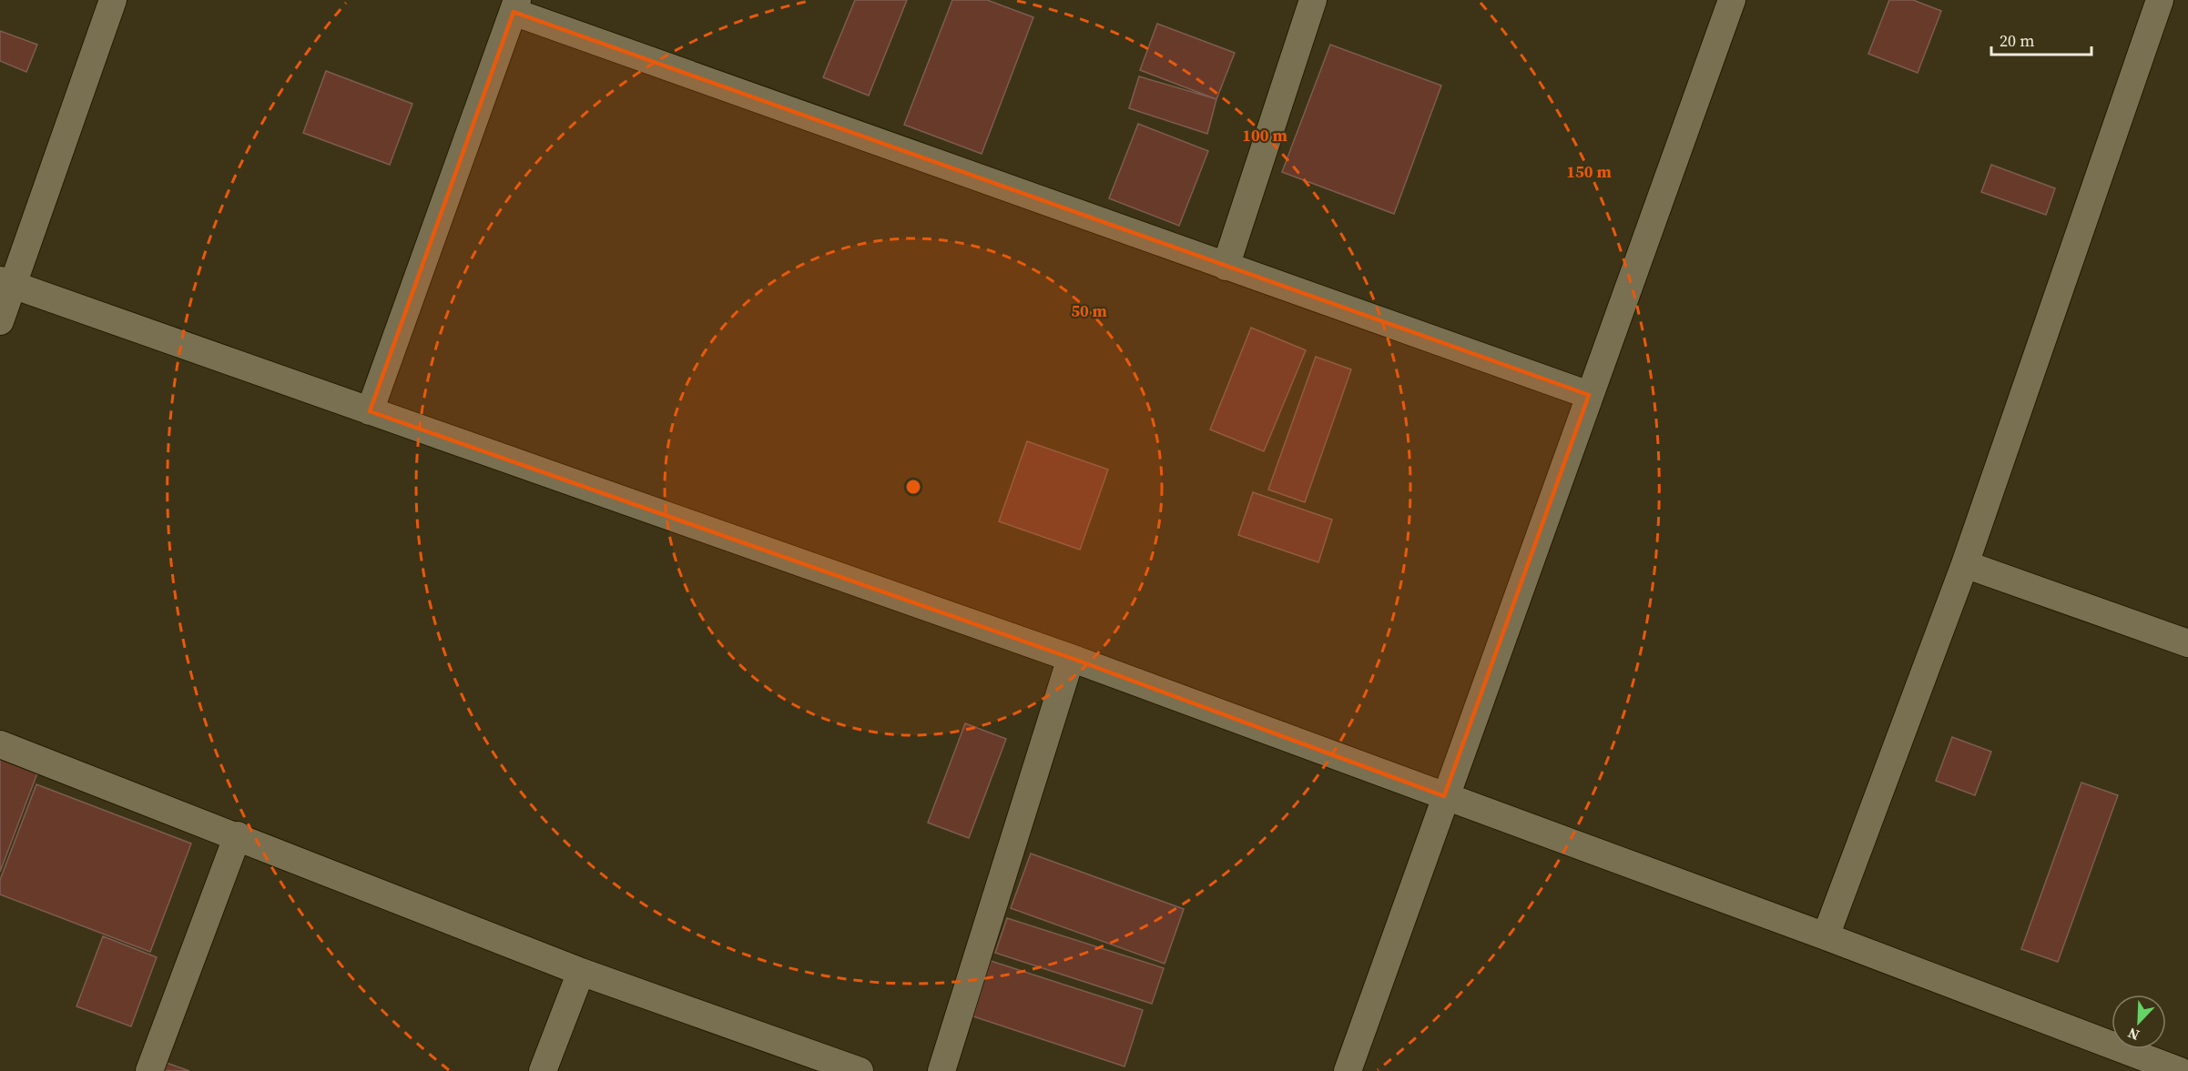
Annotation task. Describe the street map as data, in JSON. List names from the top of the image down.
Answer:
{
  "scale_bar": "20 m",
  "north": "bottom left",
  "rings": ["100 m", "150 m", "50 m"]
}
